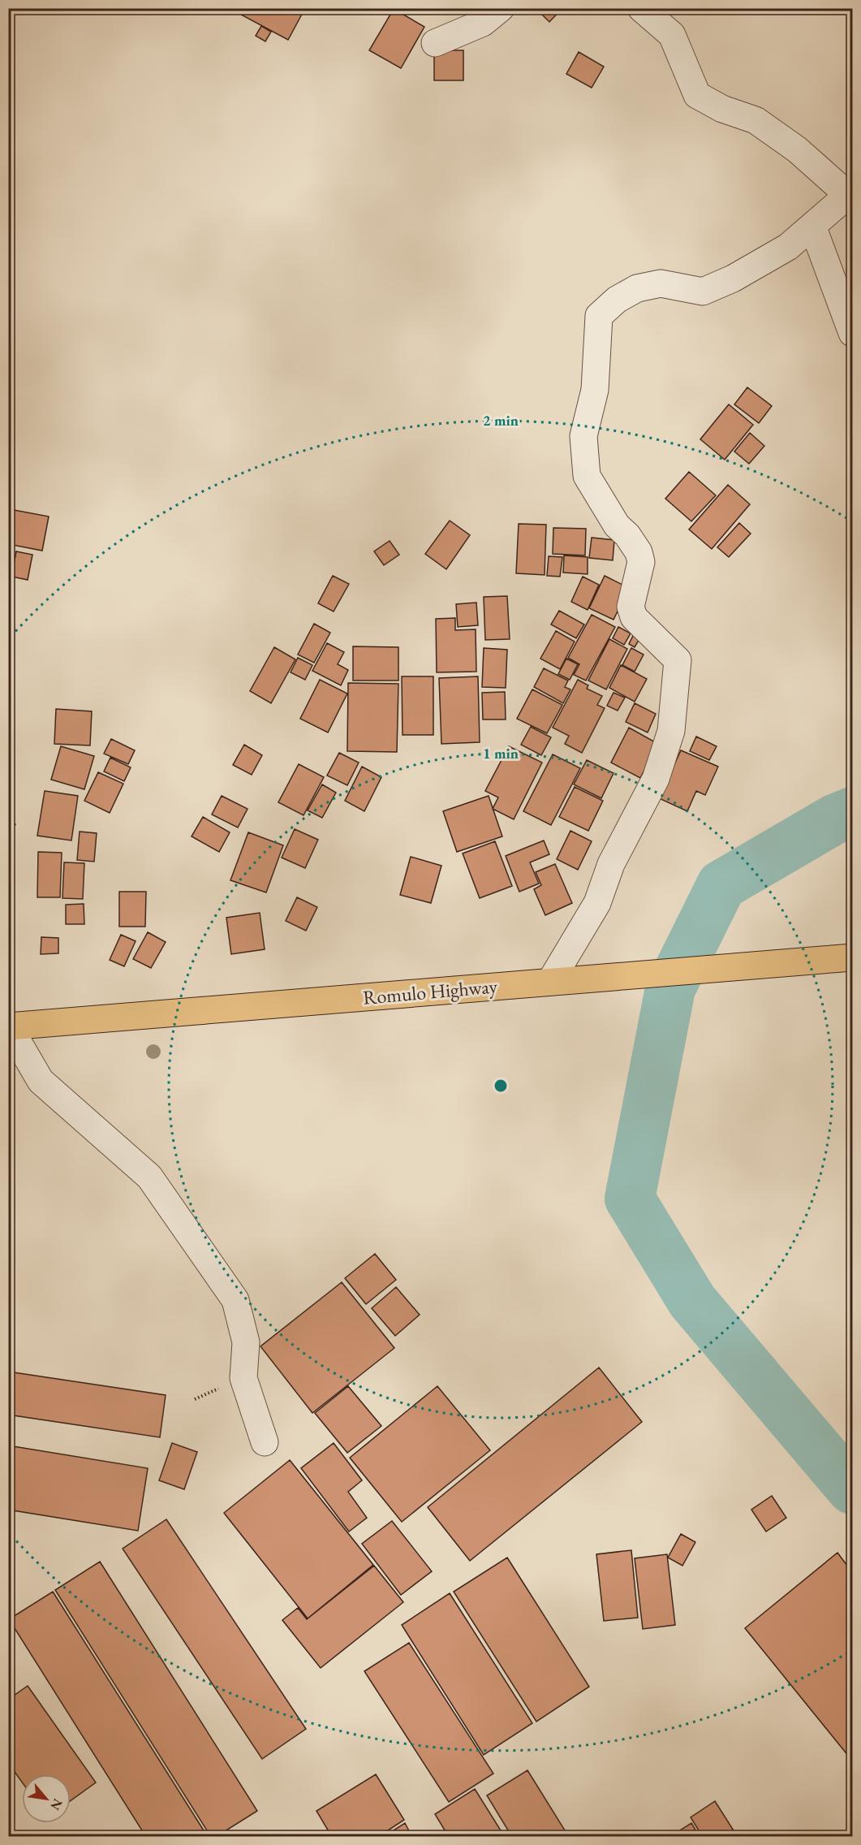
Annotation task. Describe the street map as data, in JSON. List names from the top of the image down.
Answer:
{
  "streets": {
    "highway": ["Romulo Highway"]
  },
  "north": "bottom right",
  "rings": ["2 min", "1 min"]
}
